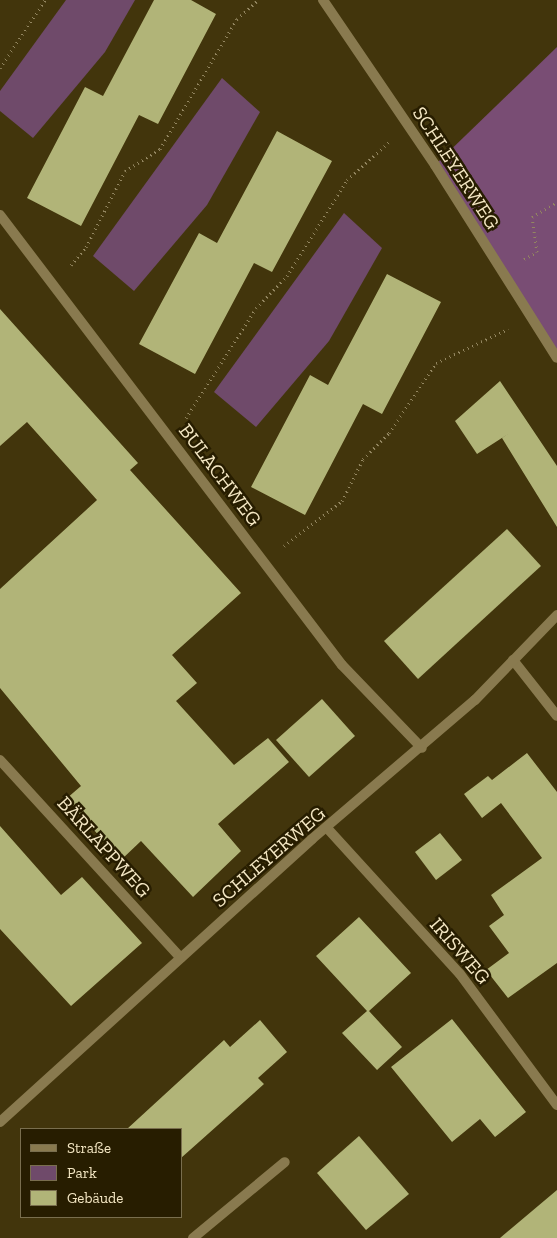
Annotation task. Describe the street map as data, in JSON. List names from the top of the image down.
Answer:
{
  "streets": {
    "street": [
      "SCHLEYERWEG",
      "BULACHWEG",
      "BÄRLAPPWEG",
      "IRISWEG"
    ]
  },
  "crossings": [
    ["SCHLEYERWEG", "BULACHWEG"],
    ["SCHLEYERWEG", "BÄRLAPPWEG"],
    ["SCHLEYERWEG", "IRISWEG"]
  ],
  "legend": ["Straße", "Park", "Gebäude"]
}
